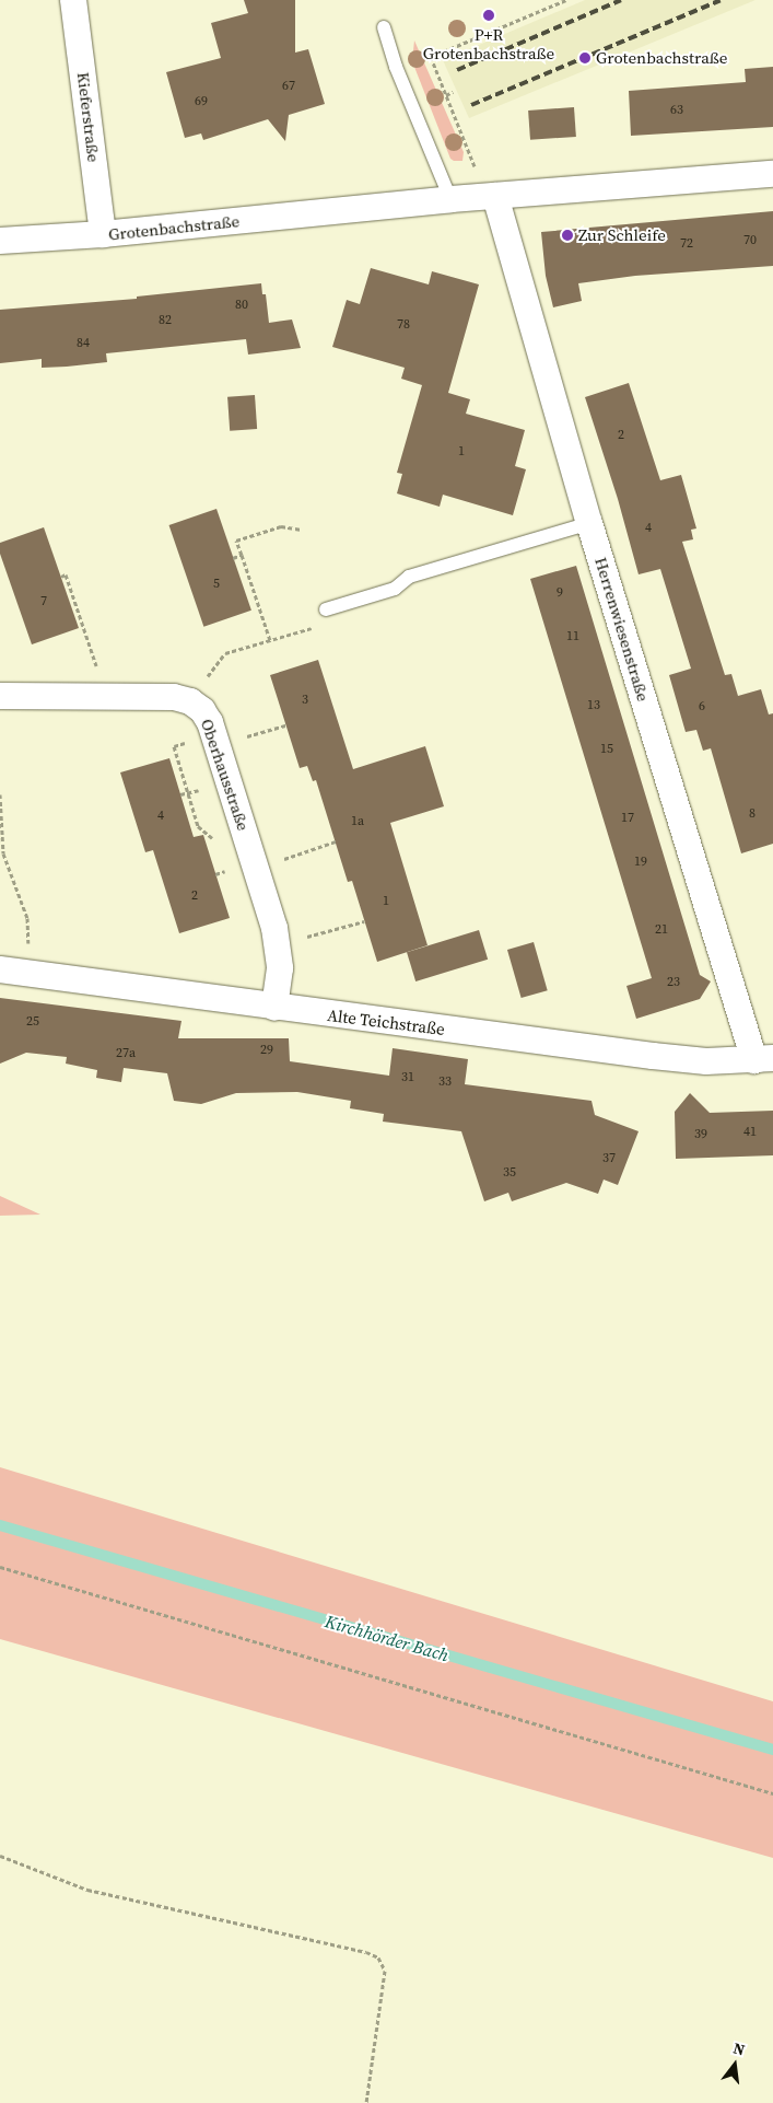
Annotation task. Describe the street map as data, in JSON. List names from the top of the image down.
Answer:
{
  "streets": {
    "street": [
      "Kieferstraße",
      "Grotenbachstraße",
      "Herrenwiesenstraße",
      "Oberhausstraße",
      "Alte Teichstraße"
    ]
  },
  "crossings": [
    ["Kieferstraße", "Grotenbachstraße"],
    ["Grotenbachstraße", "Herrenwiesenstraße"],
    ["Herrenwiesenstraße", "Alte Teichstraße"],
    ["Oberhausstraße", "Alte Teichstraße"]
  ],
  "water": ["Kirchhörder Bach"],
  "places": ["P+R Grotenbachstraße", "Grotenbachstraße", "Zur Schleife"],
  "house_numbers": [
    "67",
    "69",
    "63",
    "70",
    "72",
    "80",
    "82",
    "78",
    "84",
    "2",
    "1",
    "4",
    "5",
    "9",
    "7",
    "11",
    "3",
    "13",
    "6",
    "15",
    "8",
    "4",
    "17",
    "1a",
    "19",
    "2",
    "1",
    "21",
    "23",
    "25",
    "29",
    "27a",
    "31",
    "33",
    "41",
    "39",
    "37",
    "35"
  ],
  "north": "top"
}
